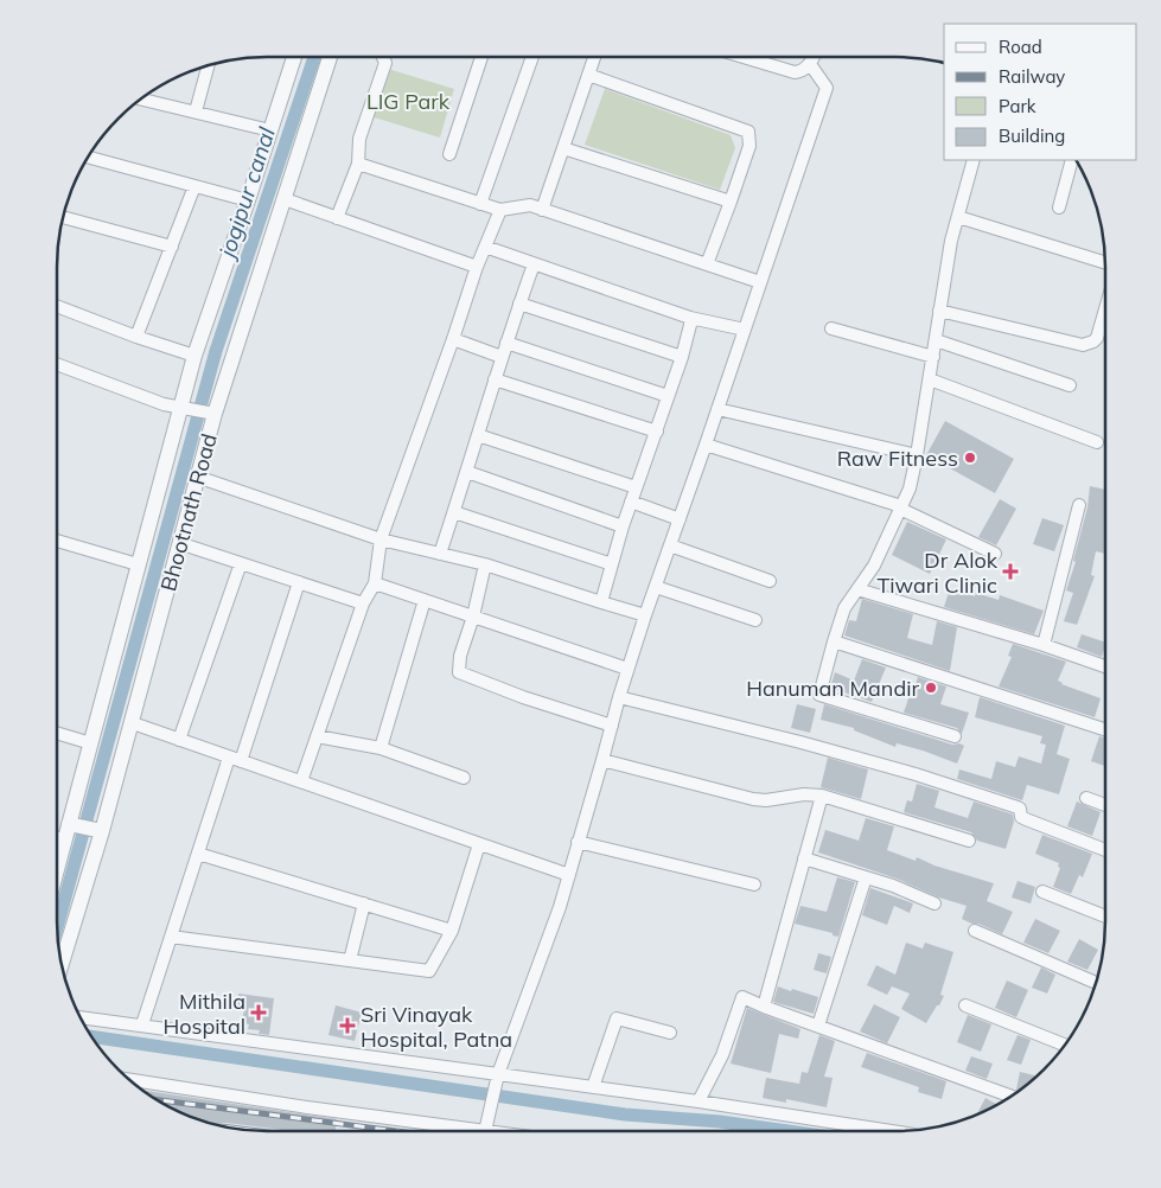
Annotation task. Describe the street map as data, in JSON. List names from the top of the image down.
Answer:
{
  "streets": {
    "street": ["Bhootnath Road"]
  },
  "water": ["jogipur canal"],
  "parks": ["LIG Park"],
  "places": {
    "other": ["Raw Fitness", "Hanuman Mandir"],
    "health": ["Dr Alok Tiwari Clinic", "Mithila Hospital", "Sri Vinayak Hospital, Patna"]
  },
  "legend": [
    "Road",
    "Railway",
    "Park",
    "Building"
  ]
}
